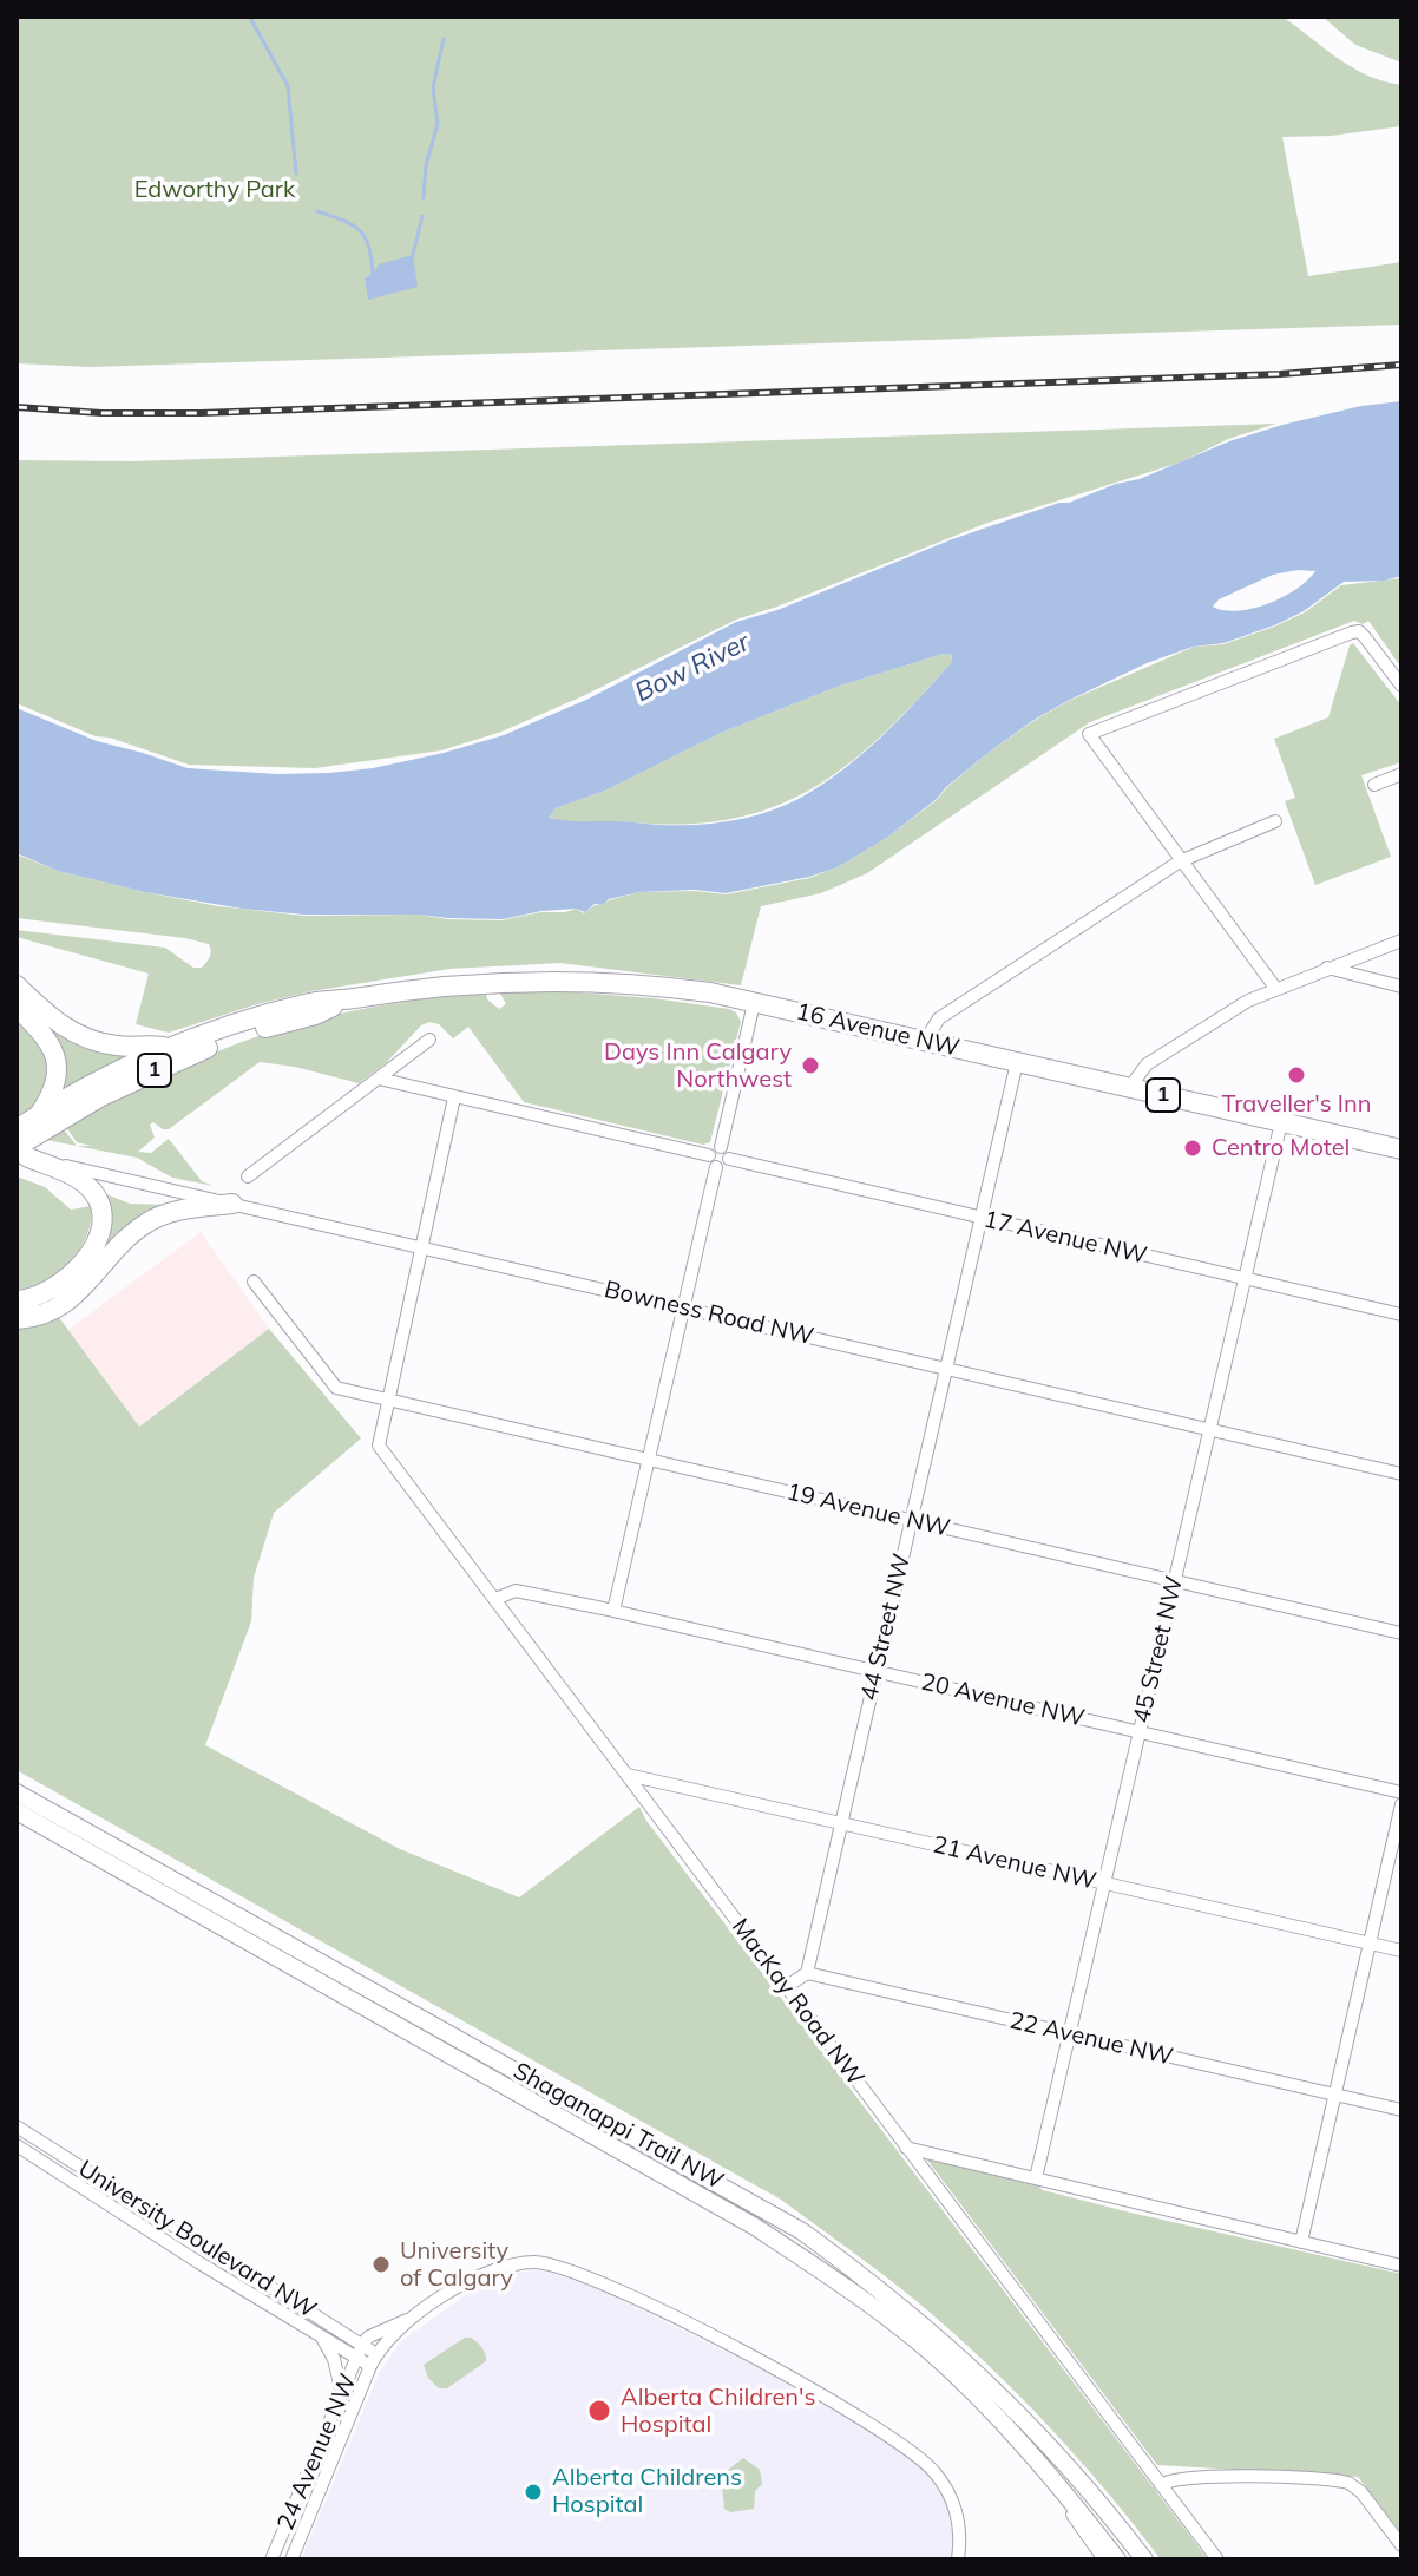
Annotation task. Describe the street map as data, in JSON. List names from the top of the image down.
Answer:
{
  "streets": {
    "highway": ["16 Avenue NW", "1"],
    "main road": ["Shaganappi Trail NW"],
    "street": [
      "17 Avenue NW",
      "Bowness Road NW",
      "19 Avenue NW",
      "44 Street NW",
      "45 Street NW",
      "20 Avenue NW",
      "21 Avenue NW",
      "MacKay Road NW",
      "22 Avenue NW",
      "University Boulevard NW",
      "24 Avenue NW"
    ]
  },
  "crossings": [
    ["16 Avenue NW", "Bowness Road NW"],
    ["16 Avenue NW", "44 Street NW"],
    ["16 Avenue NW", "45 Street NW"],
    ["17 Avenue NW", "44 Street NW"],
    ["17 Avenue NW", "45 Street NW"],
    ["Bowness Road NW", "44 Street NW"],
    ["Bowness Road NW", "45 Street NW"],
    ["19 Avenue NW", "44 Street NW"],
    ["19 Avenue NW", "45 Street NW"],
    ["19 Avenue NW", "MacKay Road NW"],
    ["44 Street NW", "20 Avenue NW"],
    ["44 Street NW", "21 Avenue NW"],
    ["44 Street NW", "22 Avenue NW"],
    ["45 Street NW", "20 Avenue NW"],
    ["45 Street NW", "21 Avenue NW"],
    ["45 Street NW", "22 Avenue NW"],
    ["20 Avenue NW", "MacKay Road NW"],
    ["21 Avenue NW", "MacKay Road NW"],
    ["University Boulevard NW", "24 Avenue NW"]
  ],
  "water": ["Bow River"],
  "parks": ["Edworthy Park"],
  "places": [
    "Days Inn Calgary Northwest",
    "Traveller's Inn",
    "Centro Motel",
    "University of Calgary",
    "Alberta Children's Hospital",
    "Alberta Childrens Hospital"
  ]
}
